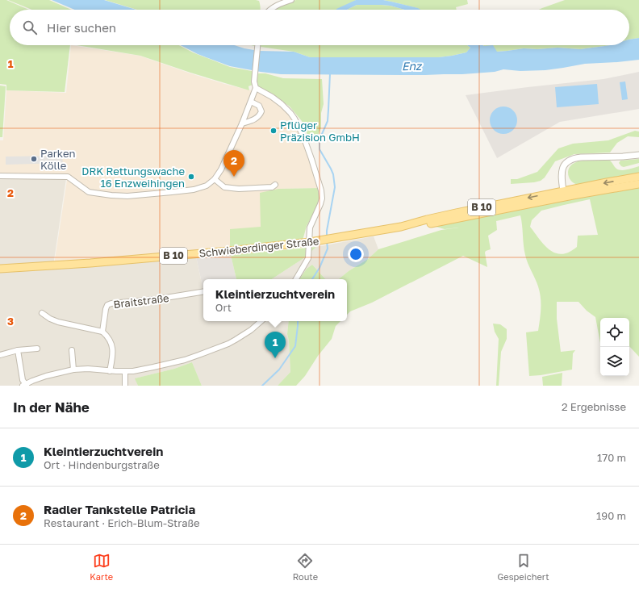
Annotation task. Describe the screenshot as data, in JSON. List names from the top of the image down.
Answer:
{
  "streets": {
    "main road": ["B 10", "Schwieberdinger Straße"],
    "street": ["Braitstraße"]
  },
  "crossings": [
    ["B 10", "Schwieberdinger Straße"]
  ],
  "water": ["Enz"],
  "places": ["Pflüger Präzision GmbH", "Parken Kölle", "DRK Rettungswache 16 Enzweihingen"],
  "page": {
    "search": "Hier suchen",
    "pins": ["2", "1"],
    "popup": ["Kleintierzuchtverein", "Ort"],
    "heading": ["In der Nähe", "2 Ergebnisse"],
    "list": [
      {
        "mark": "1",
        "name": "Kleintierzuchtverein",
        "note": "Ort · Hindenburgstraße",
        "value": "170 m"
      },
      {
        "mark": "2",
        "name": "Radler Tankstelle Patricia",
        "note": "Restaurant · Erich-Blum-Straße",
        "value": "190 m"
      }
    ],
    "nav": ["Karte", "Route", "Gespeichert"]
  },
  "grid": {
    "rows": ["1", "2", "3"]
  }
}
